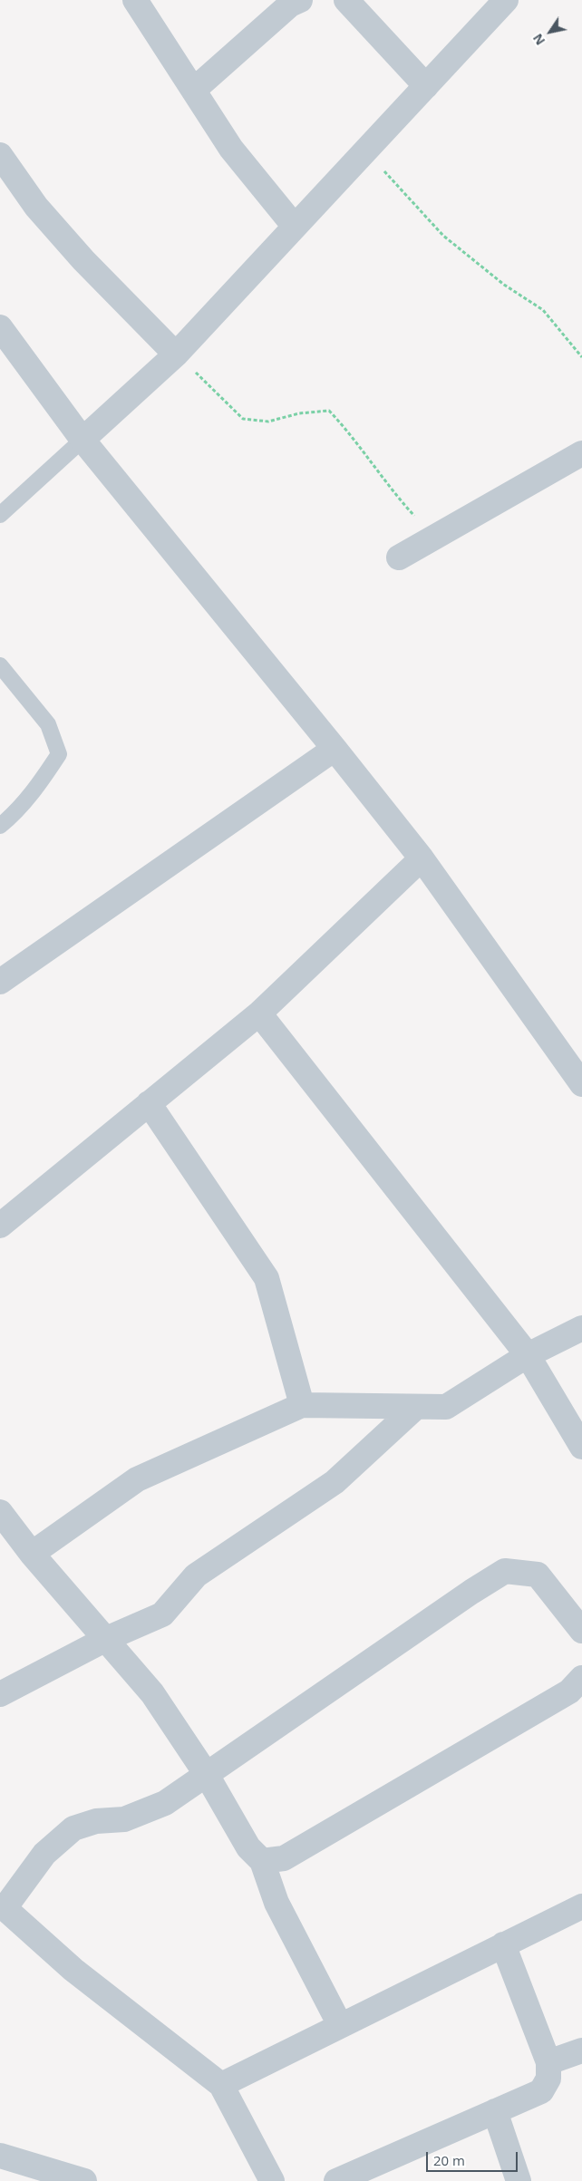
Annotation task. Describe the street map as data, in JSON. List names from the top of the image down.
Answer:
{
  "scale_bar": "20 m",
  "north": "bottom left"
}
